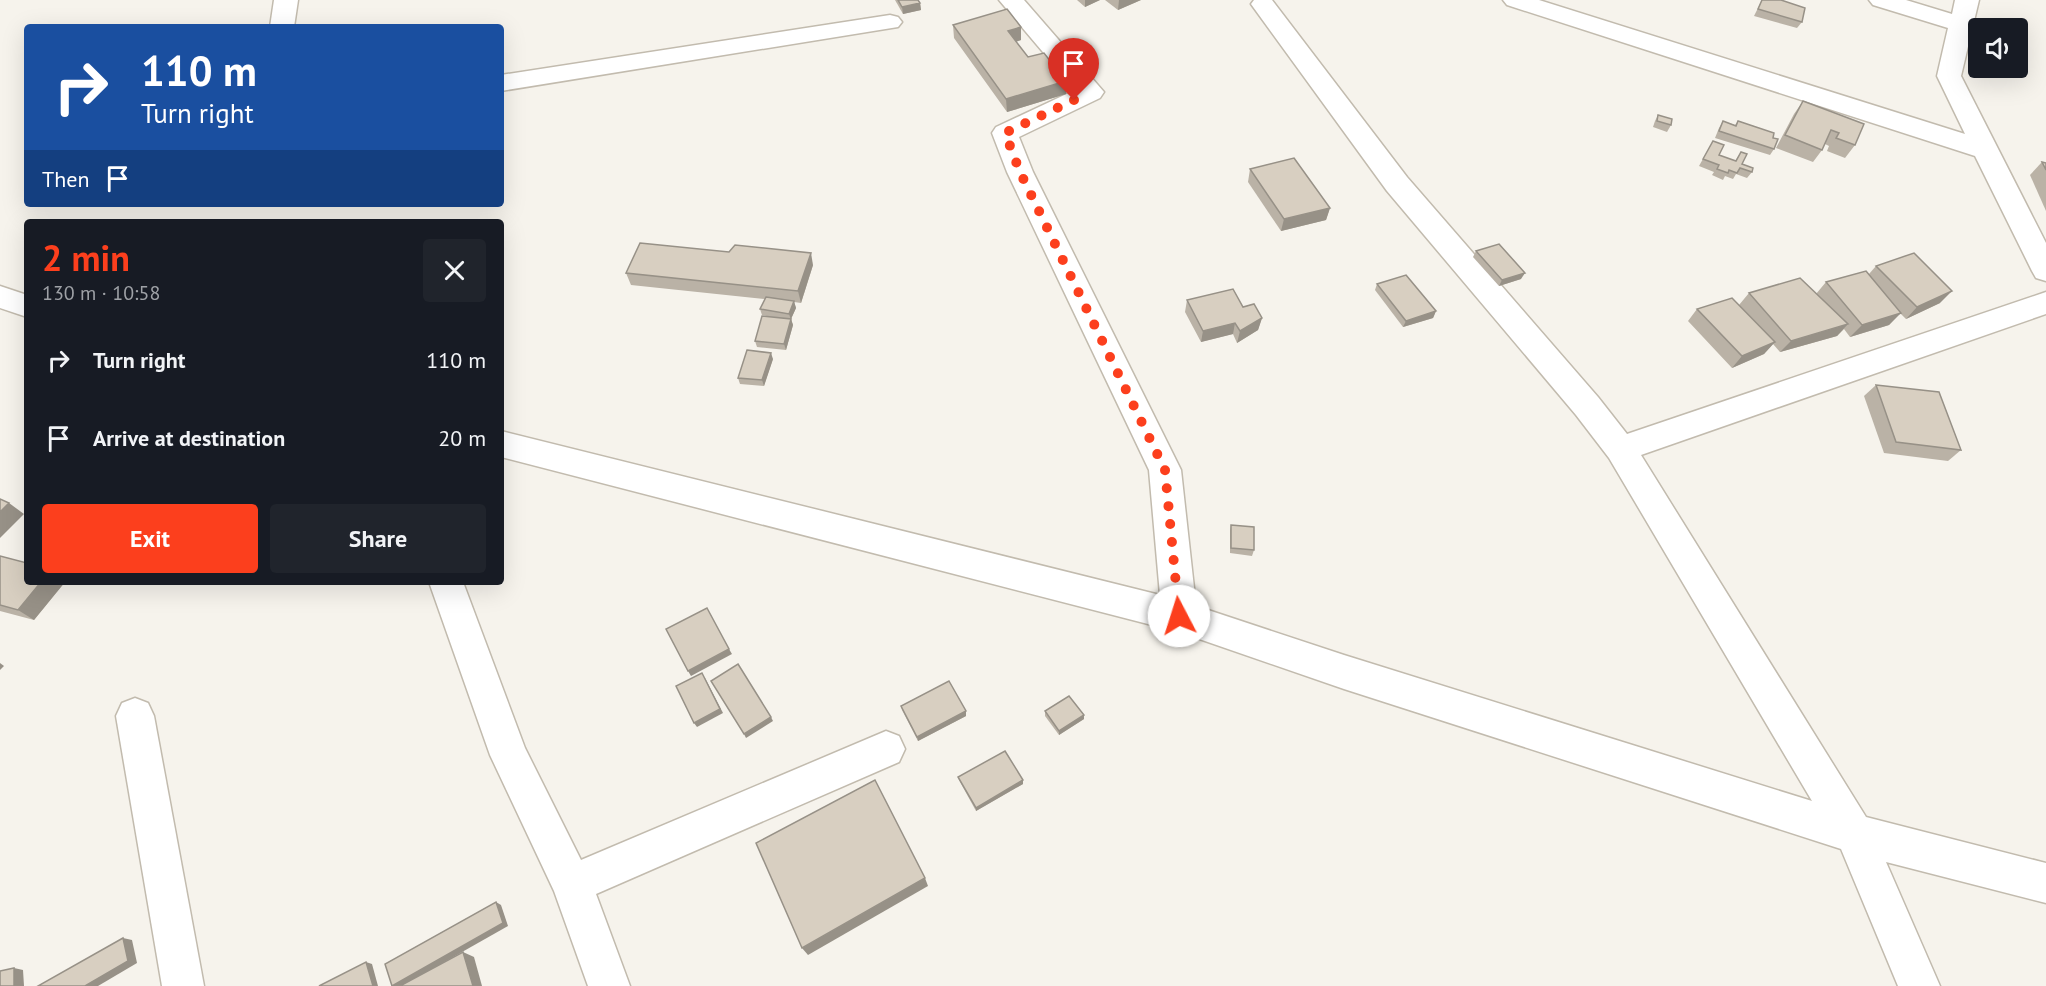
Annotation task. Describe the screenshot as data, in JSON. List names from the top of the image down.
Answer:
{
  "page": {
    "turn": ["110 m", "Turn right"],
    "then": "Then",
    "heading": ["2 min", "130 m · 10:58"],
    "list": [
      {
        "name": "Turn right",
        "value": "110 m"
      },
      {
        "name": "Arrive at destination",
        "value": "20 m"
      }
    ],
    "buttons": ["Exit", "Share"]
  }
}
